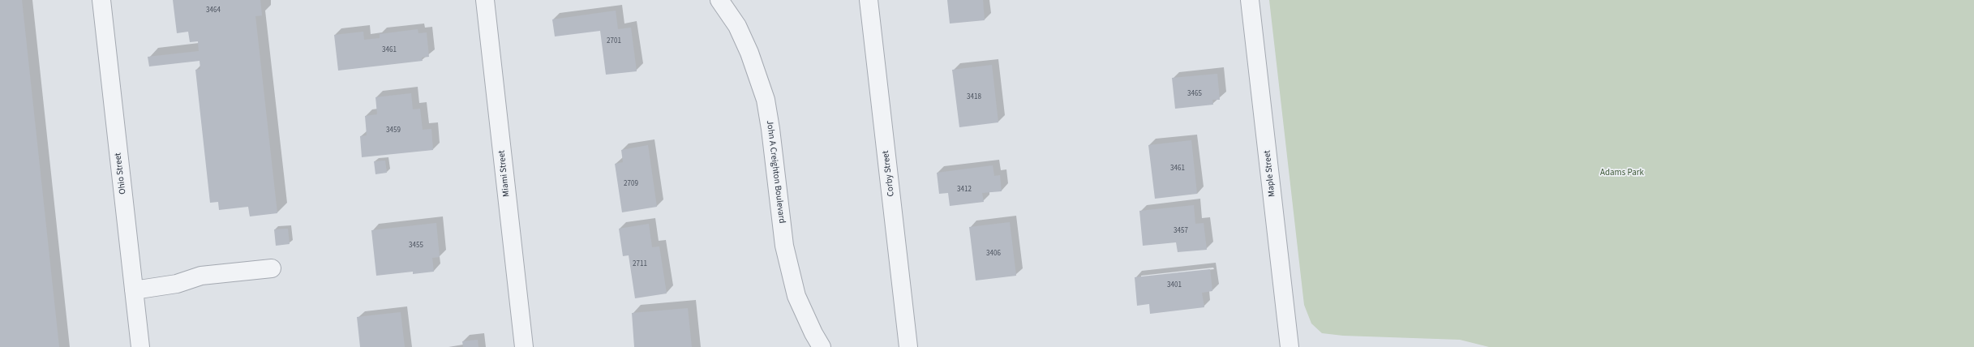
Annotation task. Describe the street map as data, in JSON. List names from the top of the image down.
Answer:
{
  "streets": {
    "street": [
      "John A Creighton Boulevard",
      "Ohio Street",
      "Miami Street",
      "Corby Street",
      "Maple Street"
    ]
  },
  "parks": ["Adams Park"],
  "house_numbers": [
    "3464",
    "2701",
    "3461",
    "3465",
    "3418",
    "3459",
    "3461",
    "2709",
    "3412",
    "3457",
    "3455",
    "3406",
    "2711",
    "3401"
  ]
}
